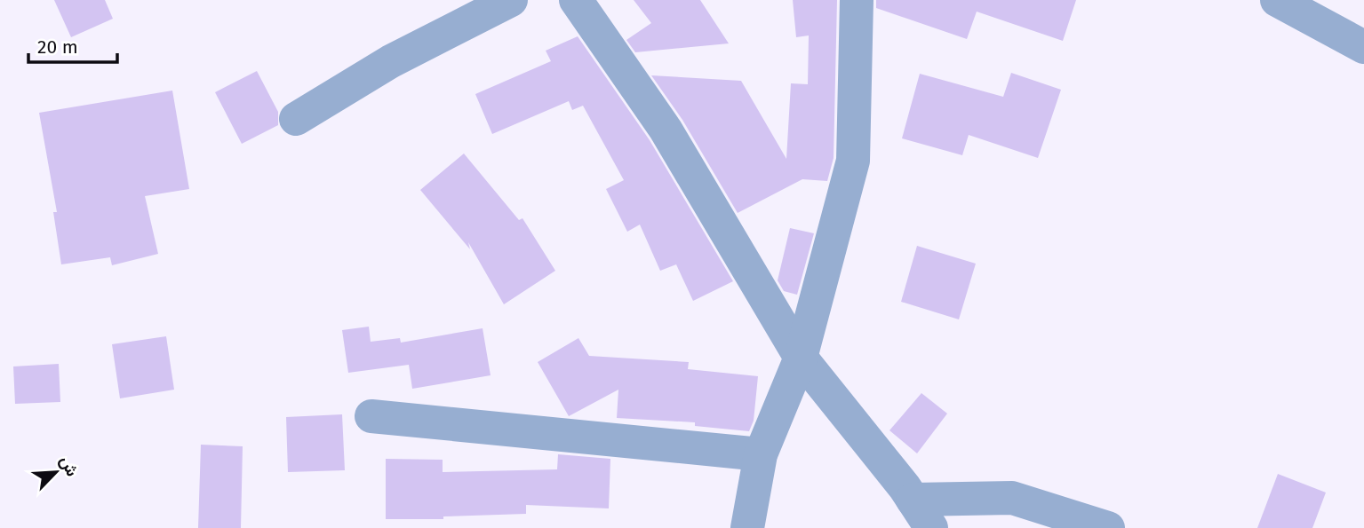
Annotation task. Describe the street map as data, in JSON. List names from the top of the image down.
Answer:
{
  "scale_bar": "20 m",
  "north": "top right"
}
